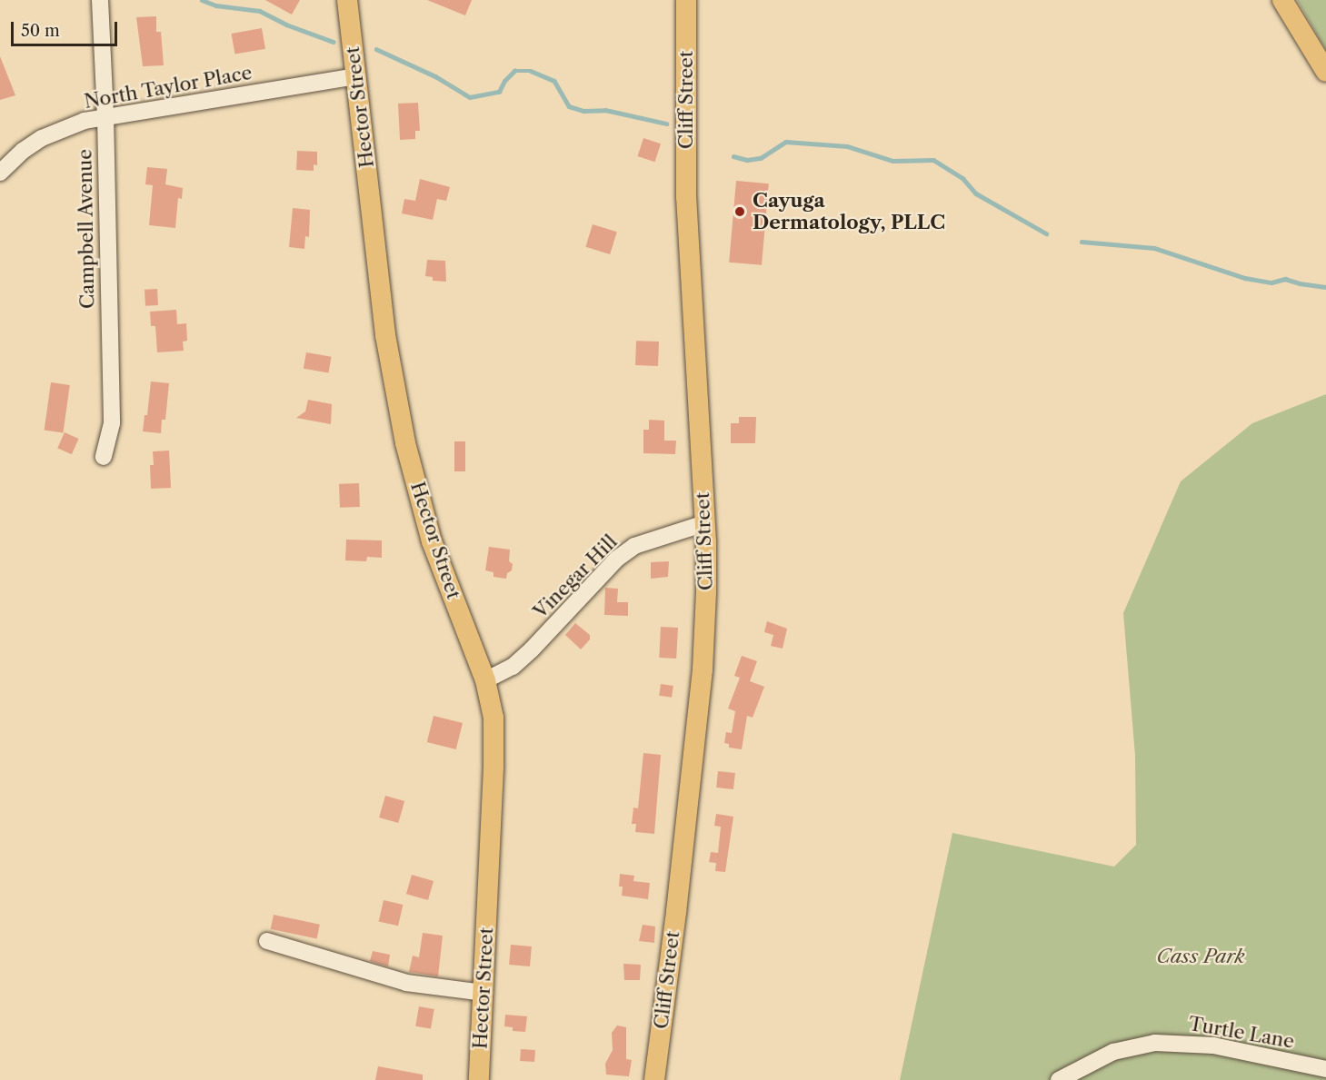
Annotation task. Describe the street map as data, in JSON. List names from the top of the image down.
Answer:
{
  "streets": {
    "main road": ["Cliff Street", "Hector Street"],
    "street": [
      "North Taylor Place",
      "Campbell Avenue",
      "Vinegar Hill",
      "Turtle Lane"
    ]
  },
  "crossings": [
    ["North Taylor Place", "Hector Street"],
    ["North Taylor Place", "Campbell Avenue"],
    ["Cliff Street", "Vinegar Hill"],
    ["Hector Street", "Vinegar Hill"]
  ],
  "parks": ["Cass Park"],
  "places": ["Cayuga Dermatology, PLLC"],
  "scale_bar": "50 m"
}
